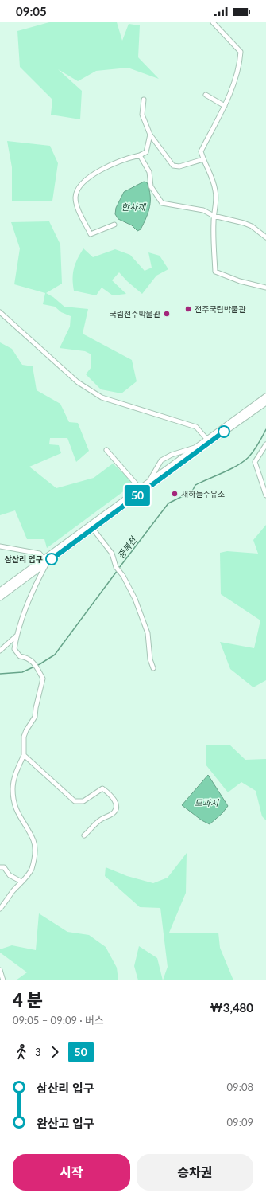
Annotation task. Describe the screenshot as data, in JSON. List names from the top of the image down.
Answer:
{
  "water": ["한사제", "중복천", "모과지"],
  "places": [
    "전주국립박물관",
    "국립전주박물관",
    "새하늘주유소",
    "삼산리 입구"
  ],
  "lines": ["bus line 50"],
  "page": {
    "status": "09:05",
    "on_map": "50",
    "heading": ["4 분", "09:05 – 09:09 · 버스", "₩3,480"],
    "legs": ["3", "50"],
    "list": [
      {
        "name": "삼산리 입구",
        "value": "09:08"
      },
      {
        "name": "완산고 입구",
        "value": "09:09"
      }
    ],
    "buttons": ["시작", "승차권"]
  }
}
